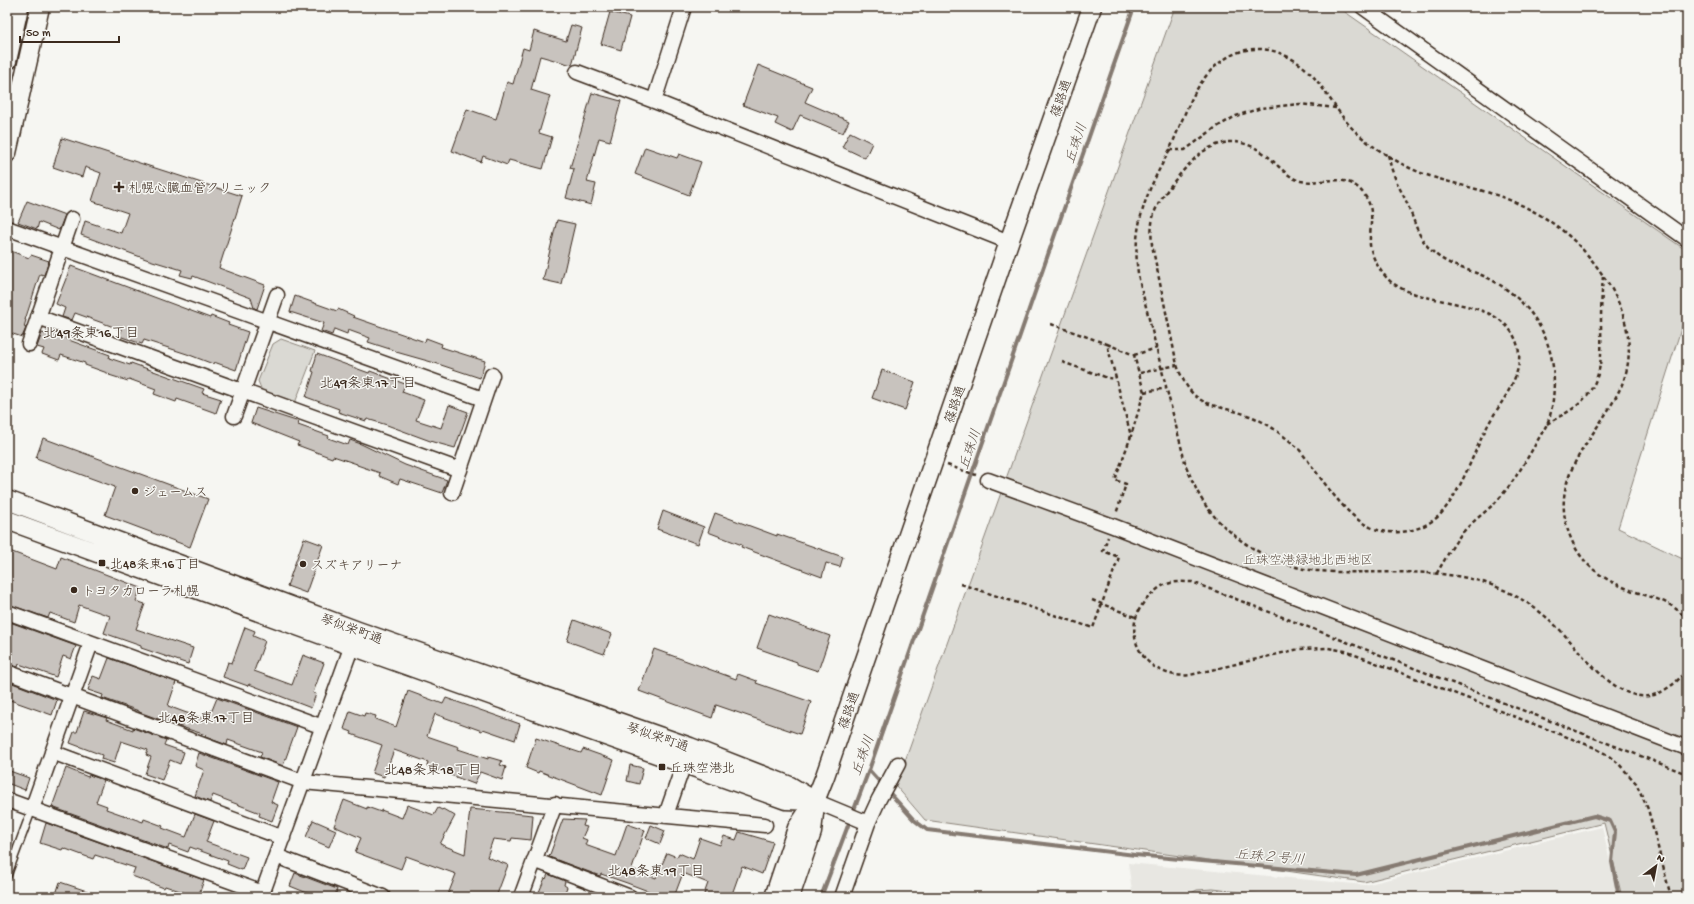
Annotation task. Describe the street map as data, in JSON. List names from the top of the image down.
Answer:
{
  "streets": {
    "street": ["篠路通", "琴似栄町通"]
  },
  "crossings": [
    ["篠路通", "琴似栄町通"]
  ],
  "districts": [
    "北49条東16丁目",
    "北49条東17丁目",
    "北48条東17丁目",
    "北48条東18丁目",
    "北48条東19丁目"
  ],
  "water": ["丘珠川", "丘珠２号川"],
  "parks": ["丘珠空港緑地北西地区"],
  "places": {
    "health": ["札幌心臓血管クリニック"],
    "other": ["ジェームス", "スズキアリーナ", "トヨタカローラ札幌"],
    "transit": ["北48条東16丁目", "丘珠空港北"]
  },
  "scale_bar": "50 m",
  "north": "top right"
}
